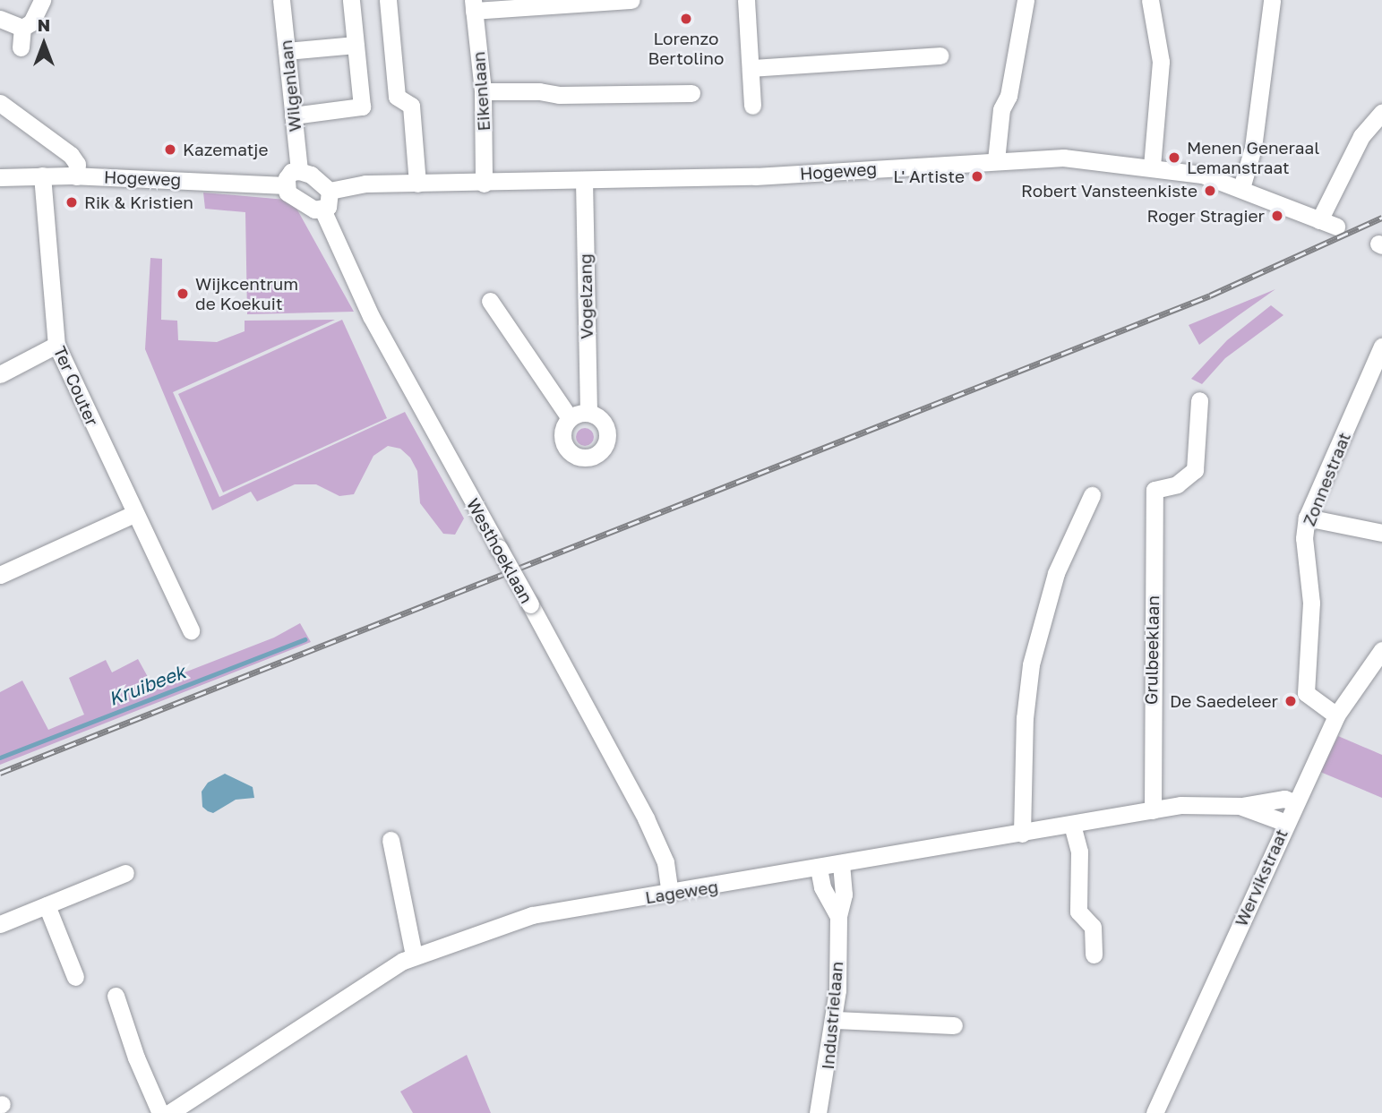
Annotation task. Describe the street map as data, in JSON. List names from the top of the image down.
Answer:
{
  "streets": {
    "street": [
      "Wilgenlaan",
      "Eikenlaan",
      "Hogeweg",
      "Vogelzang",
      "Ter Couter",
      "Zonnestraat",
      "Westhoeklaan",
      "Grulbeeklaan",
      "Wervikstraat",
      "Lageweg",
      "Industrielaan"
    ]
  },
  "crossings": [
    ["Eikenlaan", "Hogeweg"],
    ["Hogeweg", "Vogelzang"],
    ["Hogeweg", "Ter Couter"],
    ["Zonnestraat", "Wervikstraat"],
    ["Westhoeklaan", "Lageweg"],
    ["Grulbeeklaan", "Lageweg"],
    ["Wervikstraat", "Lageweg"],
    ["Lageweg", "Industrielaan"]
  ],
  "water": ["Kruibeek"],
  "places": [
    "Lorenzo Bertolino",
    "Kazematje",
    "Menen Generaal Lemanstraat",
    "L' Artiste",
    "Robert Vansteenkiste",
    "Rik & Kristien",
    "Roger Stragier",
    "Wijkcentrum de Koekuit",
    "De Saedeleer"
  ],
  "north": "top"
}
